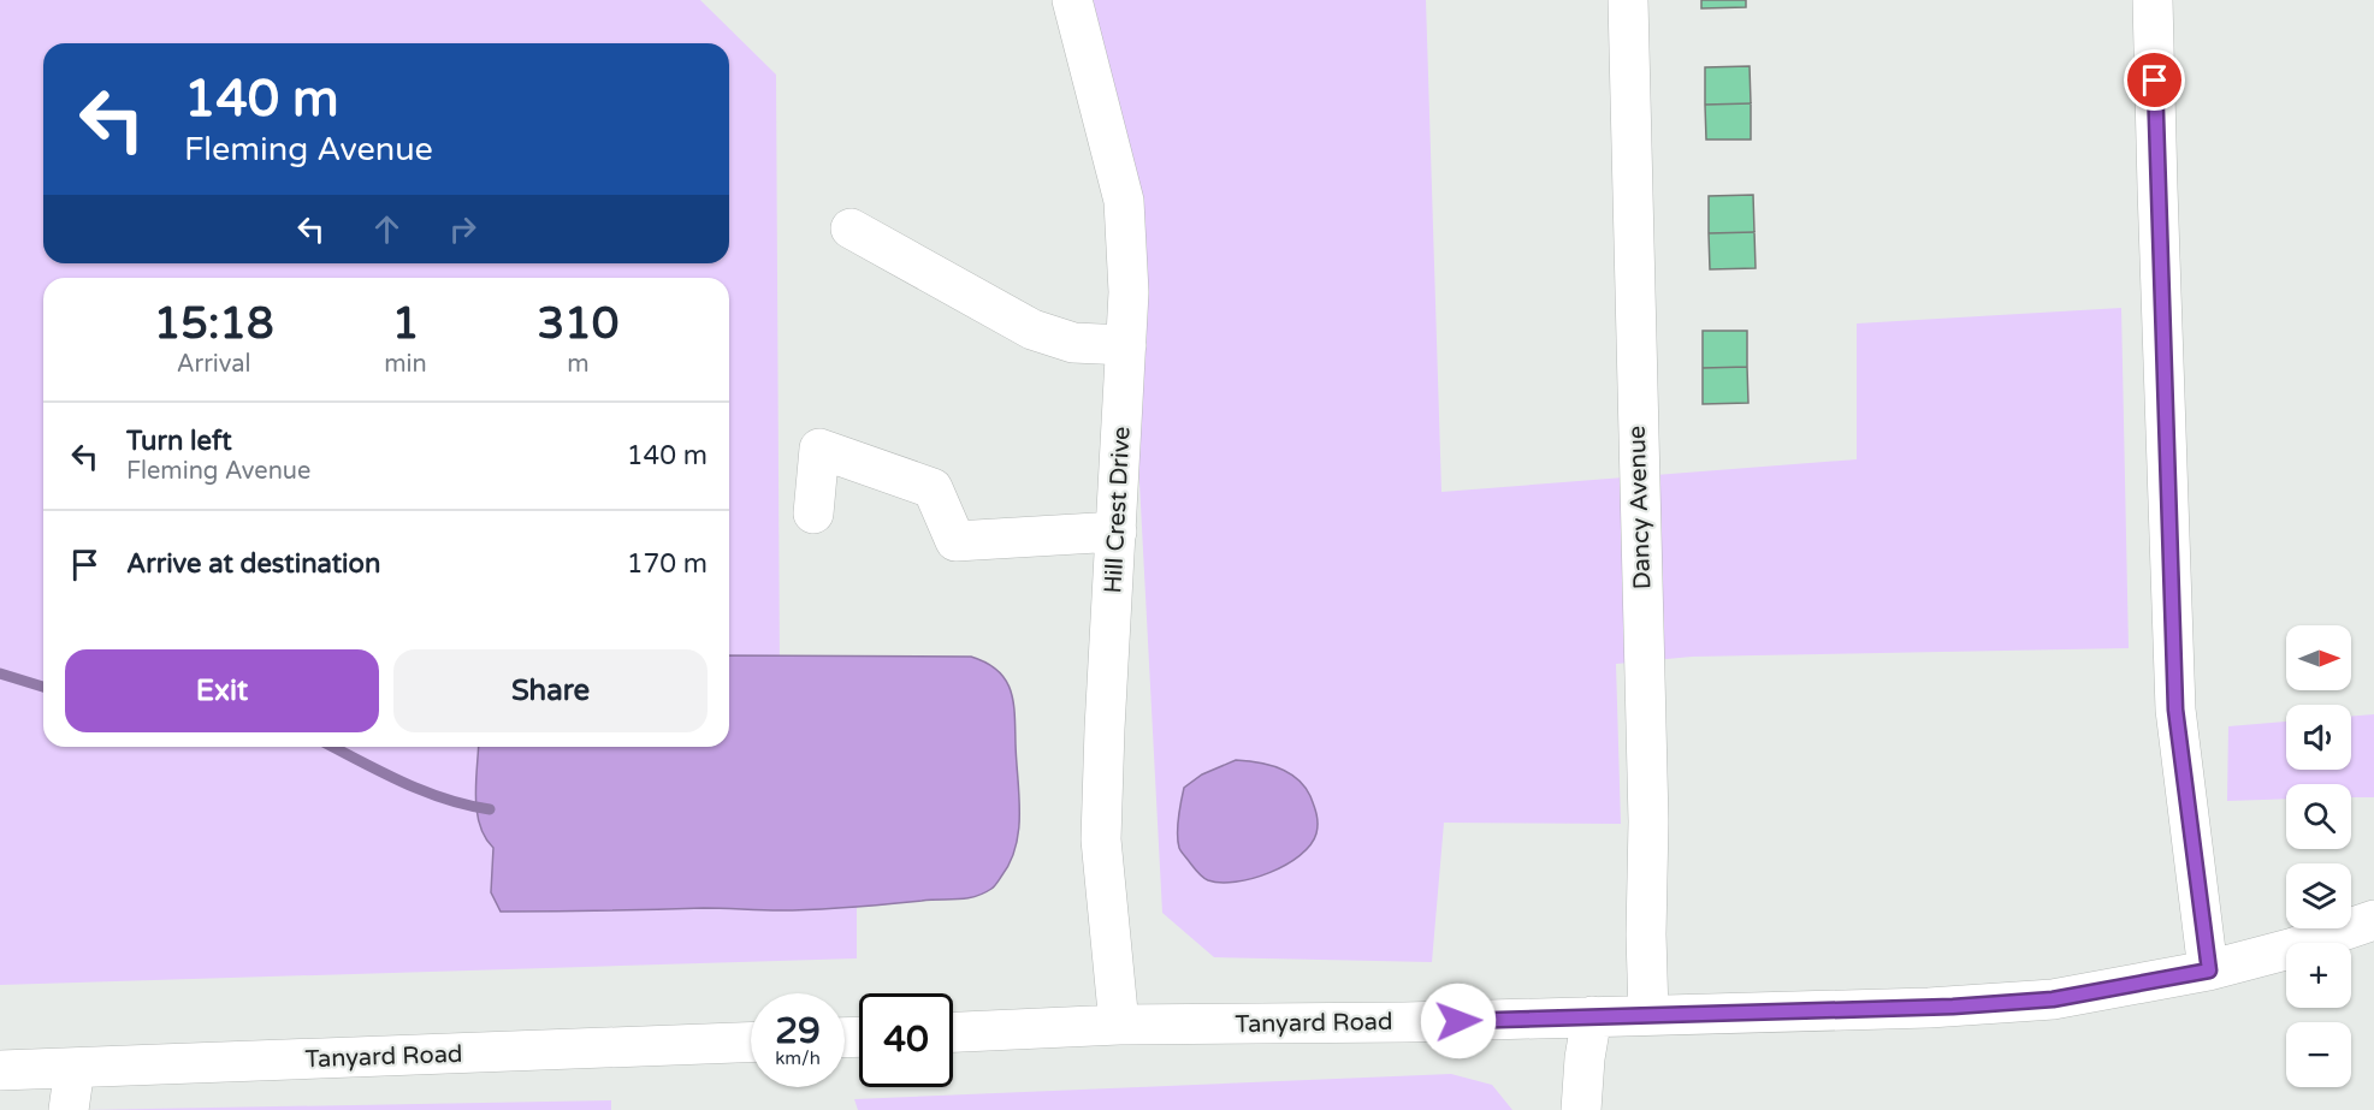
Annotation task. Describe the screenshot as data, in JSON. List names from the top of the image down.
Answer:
{
  "streets": {
    "street": ["Dancy Avenue", "Hill Crest Drive", "Tanyard Road"]
  },
  "crossings": [
    ["Dancy Avenue", "Tanyard Road"],
    ["Hill Crest Drive", "Tanyard Road"]
  ],
  "north": "right",
  "page": {
    "turn": ["140 m", "Fleming Avenue"],
    "eta": [
      "15:18",
      "Arrival",
      "1",
      "min",
      "310",
      "m"
    ],
    "list": [
      {
        "name": "Turn left",
        "note": "Fleming Avenue",
        "value": "140 m"
      },
      {
        "name": "Arrive at destination",
        "value": "170 m"
      }
    ],
    "map_buttons": ["+", "−"],
    "buttons": ["Exit", "Share"],
    "speed": "29 km/h",
    "limit": "40"
  }
}
